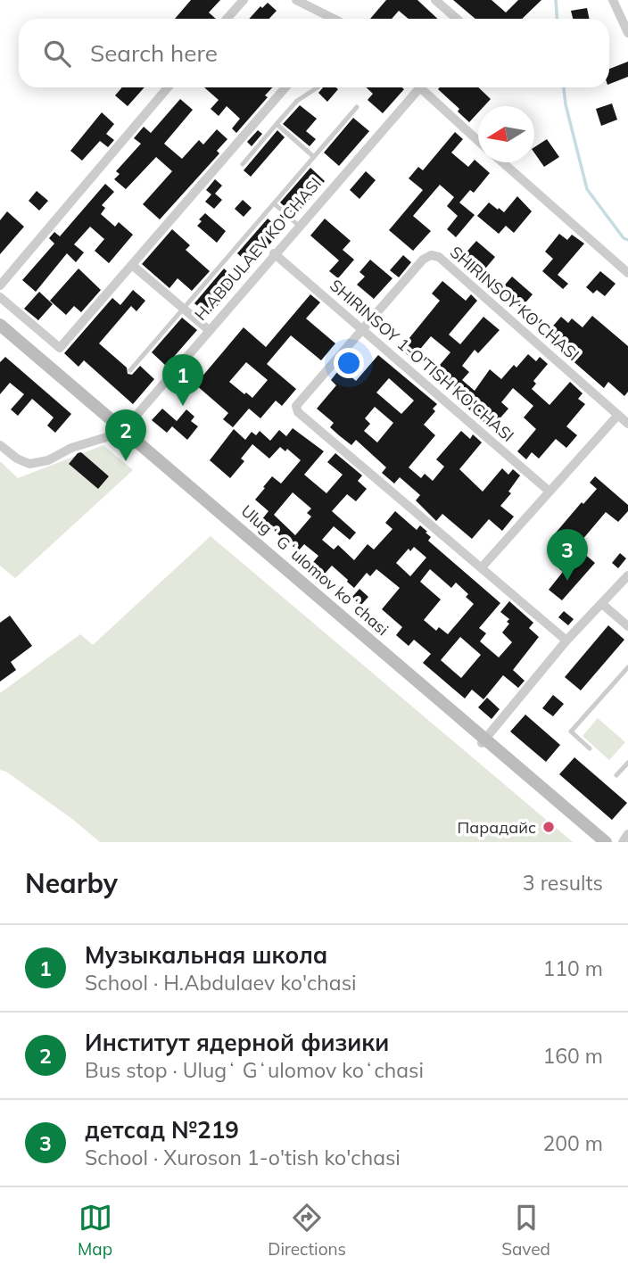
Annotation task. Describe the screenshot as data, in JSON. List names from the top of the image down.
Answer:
{
  "streets": {
    "main road": ["Ulugʻ Gʻulomov koʻchasi"],
    "street": ["H.ABDULAEV KO'CHASI", "SHIRINSOY KO'CHASI", "SHIRINSOY 1-O'TISH KO'CHASI"]
  },
  "crossings": [
    ["H.ABDULAEV KO'CHASI", "SHIRINSOY 1-O'TISH KO'CHASI"],
    ["H.ABDULAEV KO'CHASI", "Ulugʻ Gʻulomov koʻchasi"],
    ["SHIRINSOY KO'CHASI", "SHIRINSOY 1-O'TISH KO'CHASI"]
  ],
  "places": ["Парадайс"],
  "north": "left",
  "page": {
    "search": "Search here",
    "pins": ["1", "2", "3"],
    "heading": ["Nearby", "3 results"],
    "list": [
      {
        "mark": "1",
        "name": "Музыкальная школа",
        "note": "School · H.Abdulaev ko'chasi",
        "value": "110 m"
      },
      {
        "mark": "2",
        "name": "Институт ядерной физики",
        "note": "Bus stop · Ulugʻ Gʻulomov koʻchasi",
        "value": "160 m"
      },
      {
        "mark": "3",
        "name": "детсад №219",
        "note": "School · Хuroson 1-o'tish ko'chasi",
        "value": "200 m"
      }
    ],
    "nav": ["Map", "Directions", "Saved"]
  }
}
